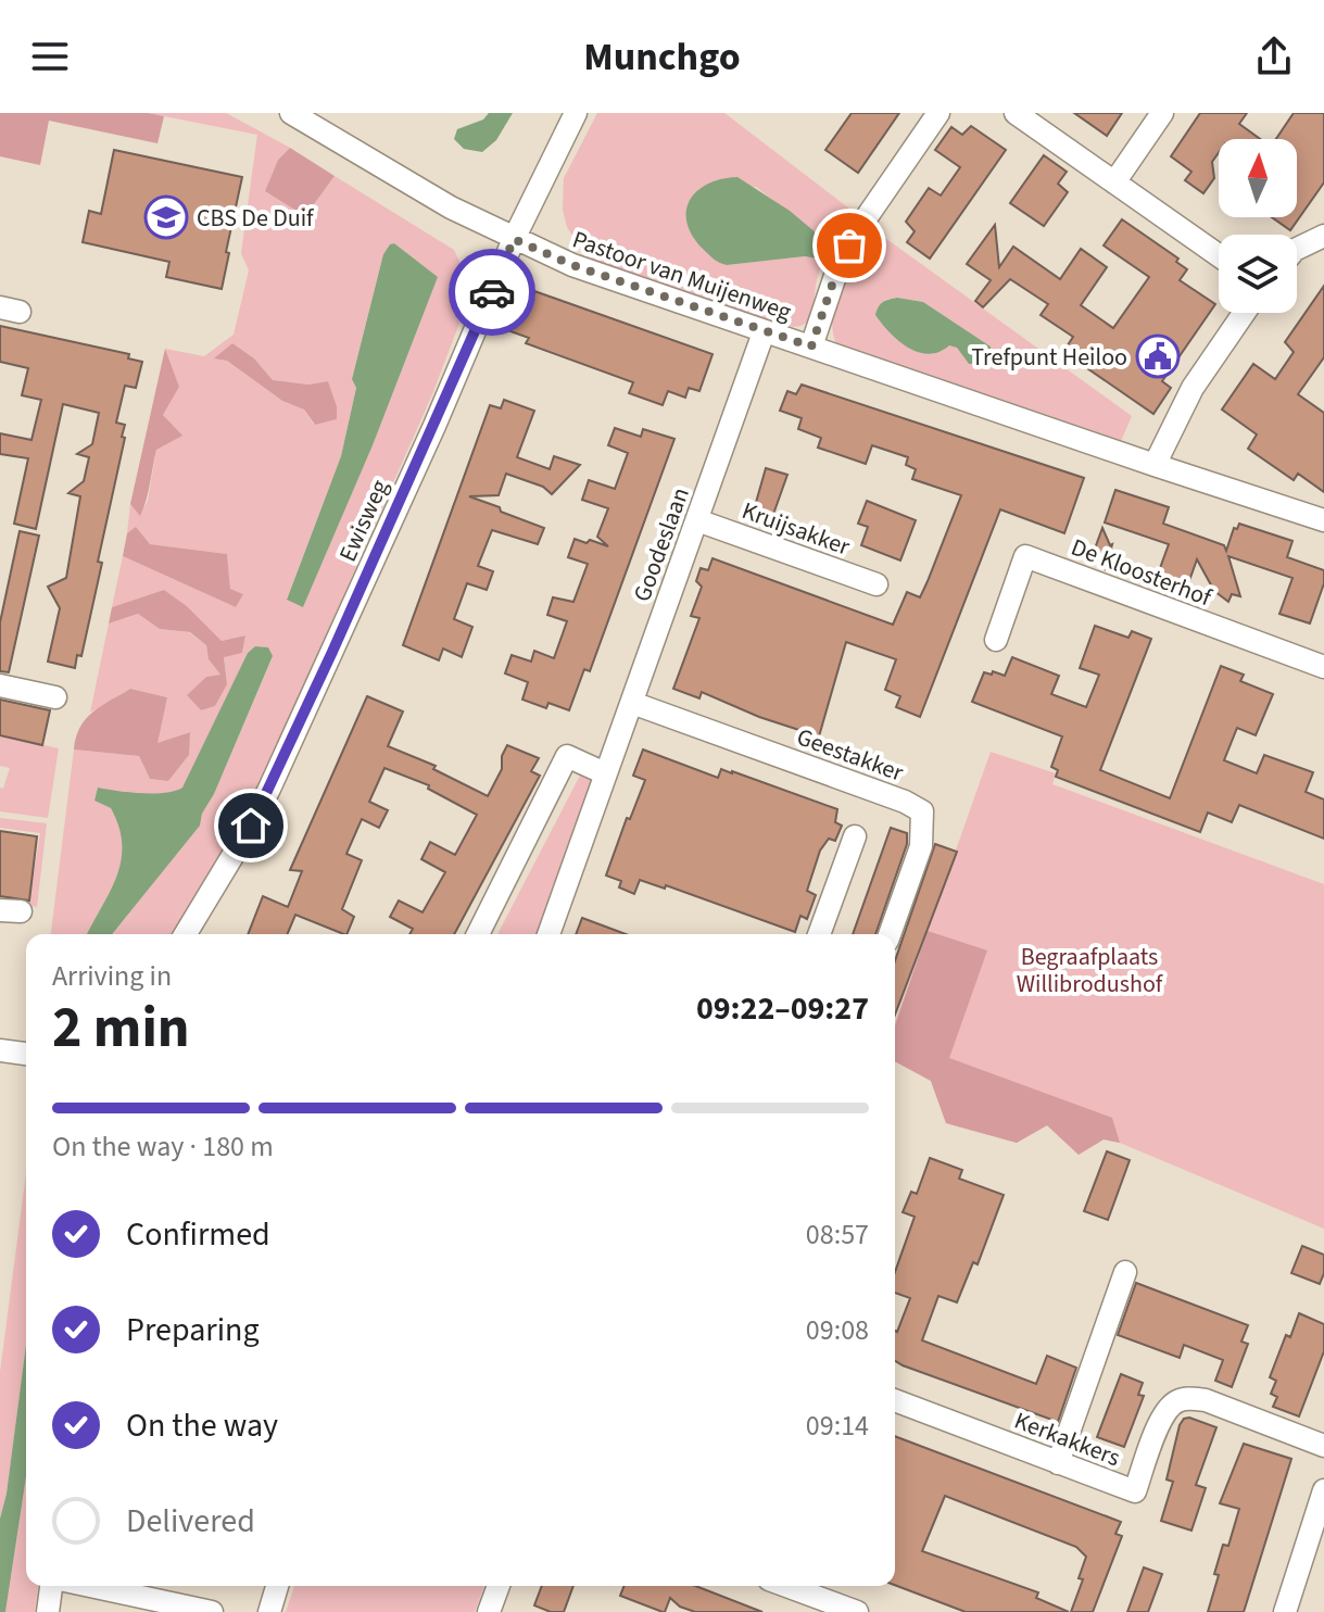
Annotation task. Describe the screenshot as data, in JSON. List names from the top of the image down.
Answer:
{
  "streets": {
    "street": [
      "Pastoor van Muijenweg",
      "Ewisweg",
      "Kruijsakker",
      "Goodeslaan",
      "De Kloosterhof",
      "Geestakker",
      "Kerkakkers"
    ]
  },
  "crossings": [
    ["Pastoor van Muijenweg", "Ewisweg"],
    ["Pastoor van Muijenweg", "Goodeslaan"],
    ["Kruijsakker", "Goodeslaan"],
    ["Goodeslaan", "Geestakker"]
  ],
  "parks": ["Begraafplaats Willibrodushof"],
  "places": {
    "school or university": ["CBS De Duif"],
    "public building": ["Trefpunt Heiloo"]
  },
  "north": "top",
  "page": {
    "header": "Munchgo",
    "heading": ["2 min", "Arriving in", "09:22–09:27"],
    "bar": "On the way · 180 m",
    "list": [
      ["Confirmed", "08:57"],
      ["Preparing", "09:08"],
      ["On the way", "09:14"],
      "Delivered"
    ]
  }
}
